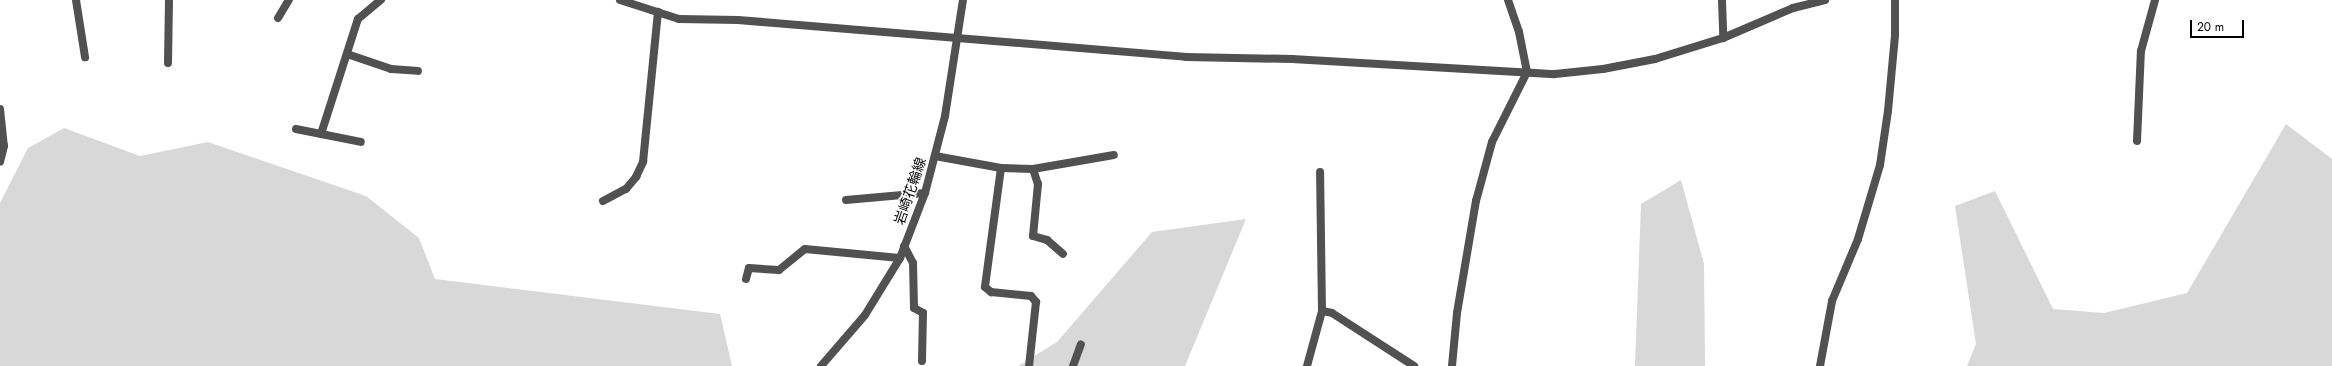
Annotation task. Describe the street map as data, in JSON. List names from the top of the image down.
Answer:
{
  "streets": {
    "street": ["岩崎花輪線"]
  },
  "scale_bar": "20 m"
}
